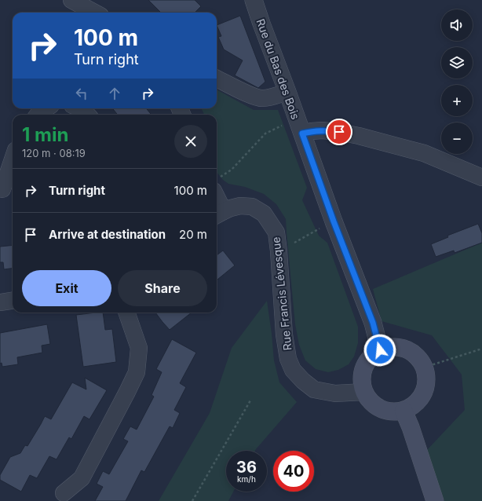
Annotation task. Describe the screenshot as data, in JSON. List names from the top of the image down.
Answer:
{
  "streets": {
    "street": ["Rue du Bas des Bois", "Rue Francis Lévesque"]
  },
  "crossings": [
    ["Rue du Bas des Bois", "Rue Francis Lévesque"]
  ],
  "page": {
    "map_buttons": ["+", "−"],
    "turn": ["100 m", "Turn right"],
    "heading": ["1 min", "120 m · 08:19"],
    "list": [
      {
        "name": "Turn right",
        "value": "100 m"
      },
      {
        "name": "Arrive at destination",
        "value": "20 m"
      }
    ],
    "buttons": ["Exit", "Share"],
    "speed": "36 km/h",
    "limit": "40"
  }
}
